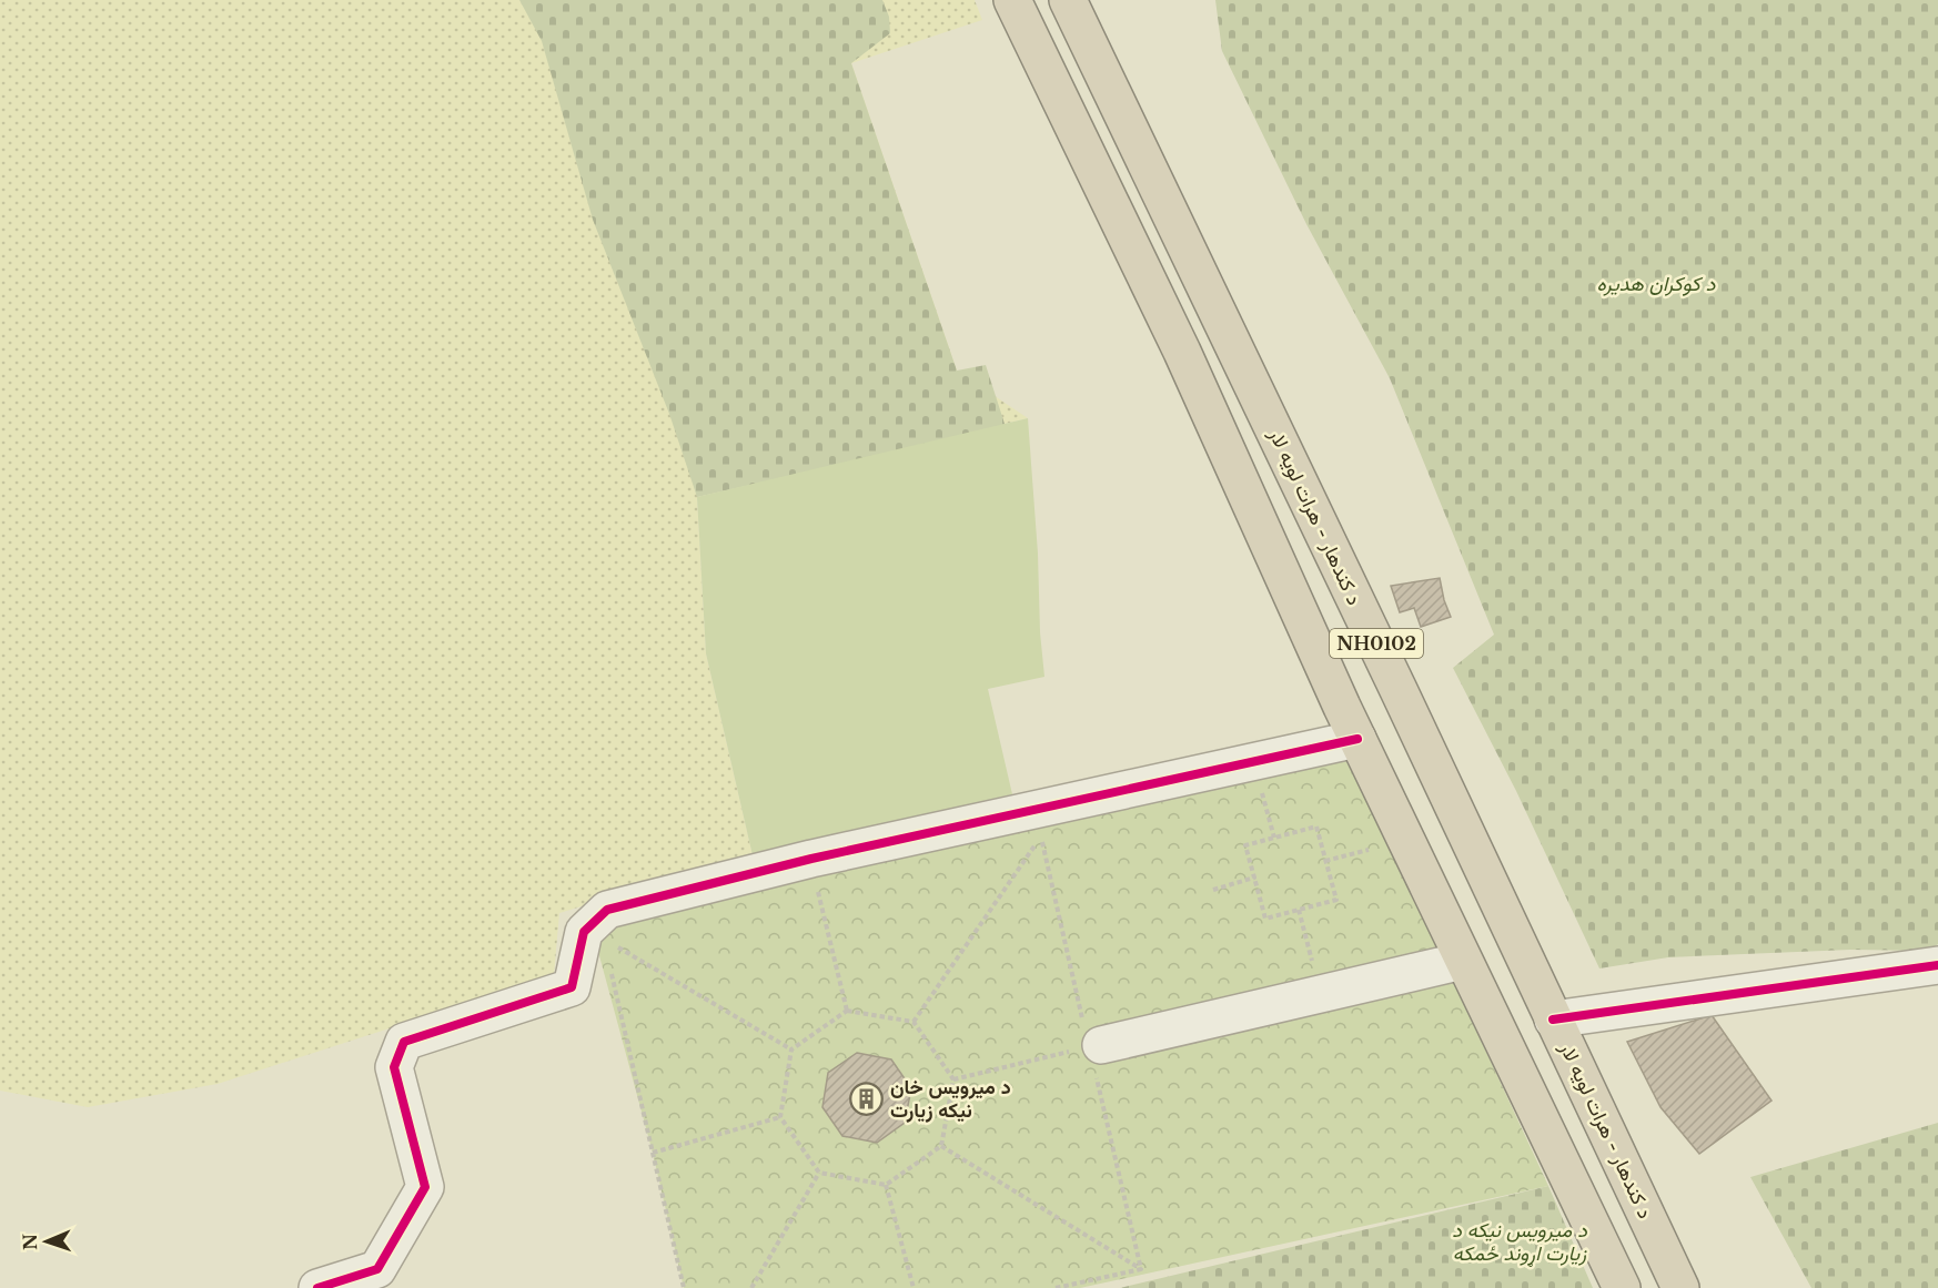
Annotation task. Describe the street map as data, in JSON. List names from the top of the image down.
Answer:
{
  "streets": {
    "highway": ["د کندهار - هرات لويه لار", "NH0102"]
  },
  "parks": ["د کوکران هديره", "د ميرویس نيکه د زيارت اړوند ځمکه"],
  "places": {
    "building": ["د میرویس خان نیکه زیارت"]
  },
  "north": "left"
}
